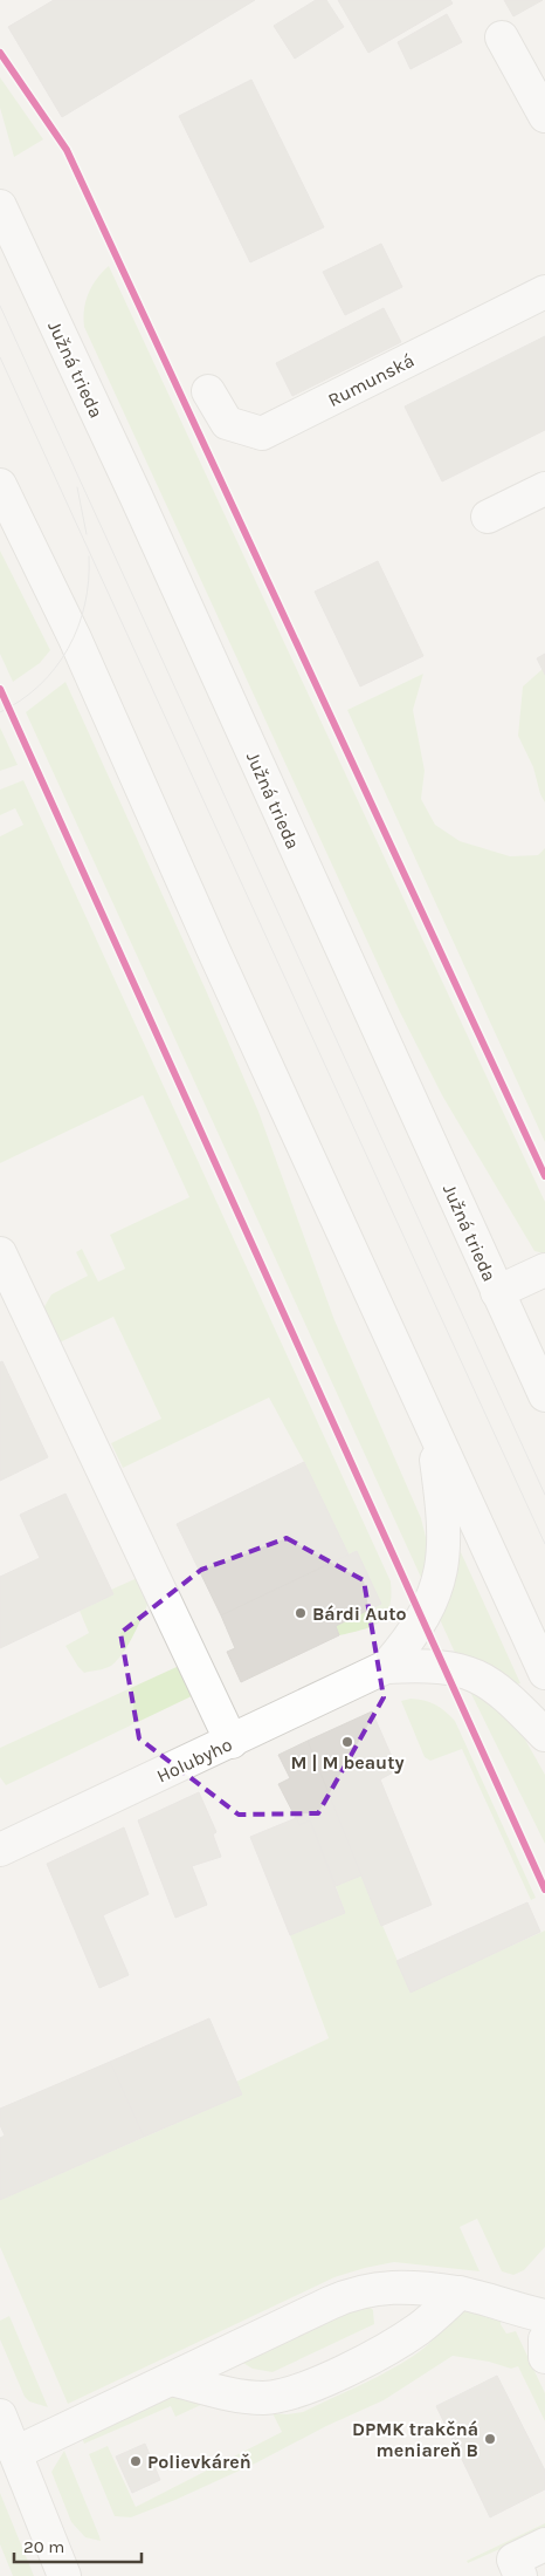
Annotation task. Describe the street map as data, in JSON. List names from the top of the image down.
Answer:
{
  "streets": {
    "street": ["Južná trieda", "Rumunská", "Holubyho"]
  },
  "places": [
    "Bárdi Auto",
    "M | M beauty",
    "DPMK trakčná meniareň B",
    "Polievkáreň"
  ],
  "scale_bar": "20 m"
}
